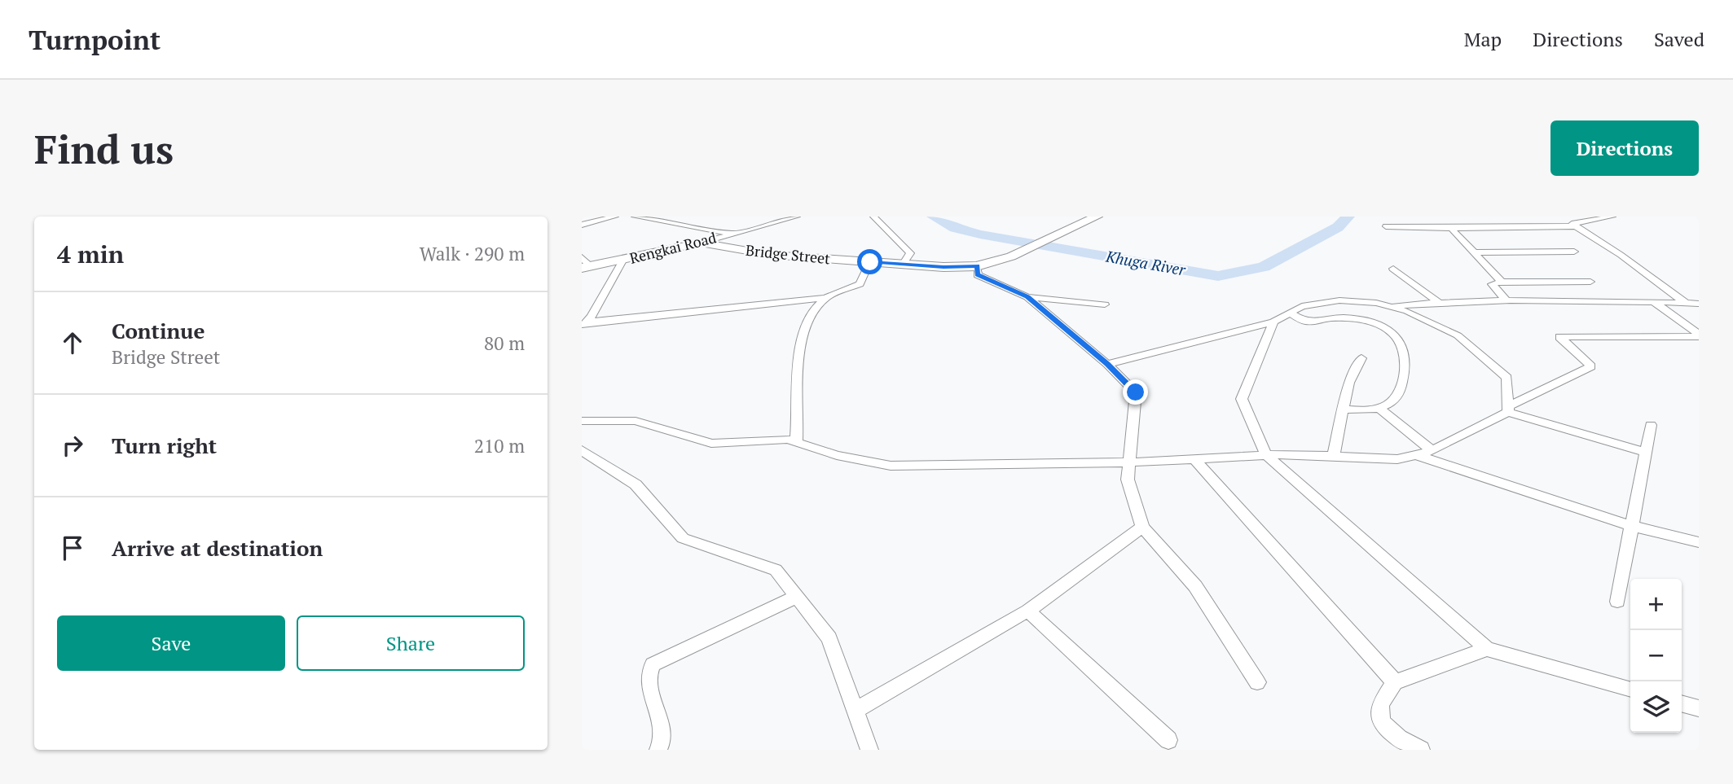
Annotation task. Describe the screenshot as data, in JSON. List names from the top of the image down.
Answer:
{
  "streets": {
    "main road": ["Rengkai Road", "Bridge Street"]
  },
  "crossings": [
    ["Rengkai Road", "Bridge Street"]
  ],
  "water": ["Khuga River"],
  "page": {
    "header": "Turnpoint",
    "nav": ["Map", "Directions", "Saved"],
    "buttons": [
      "Directions",
      ["Save", "Share"]
    ],
    "title": "Find us",
    "heading": ["4 min", "Walk · 290 m"],
    "list": [
      ["Continue", "Bridge Street", "80 m"],
      ["Turn right", "210 m"],
      "Arrive at destination"
    ],
    "map_buttons": ["+", "−"]
  }
}
